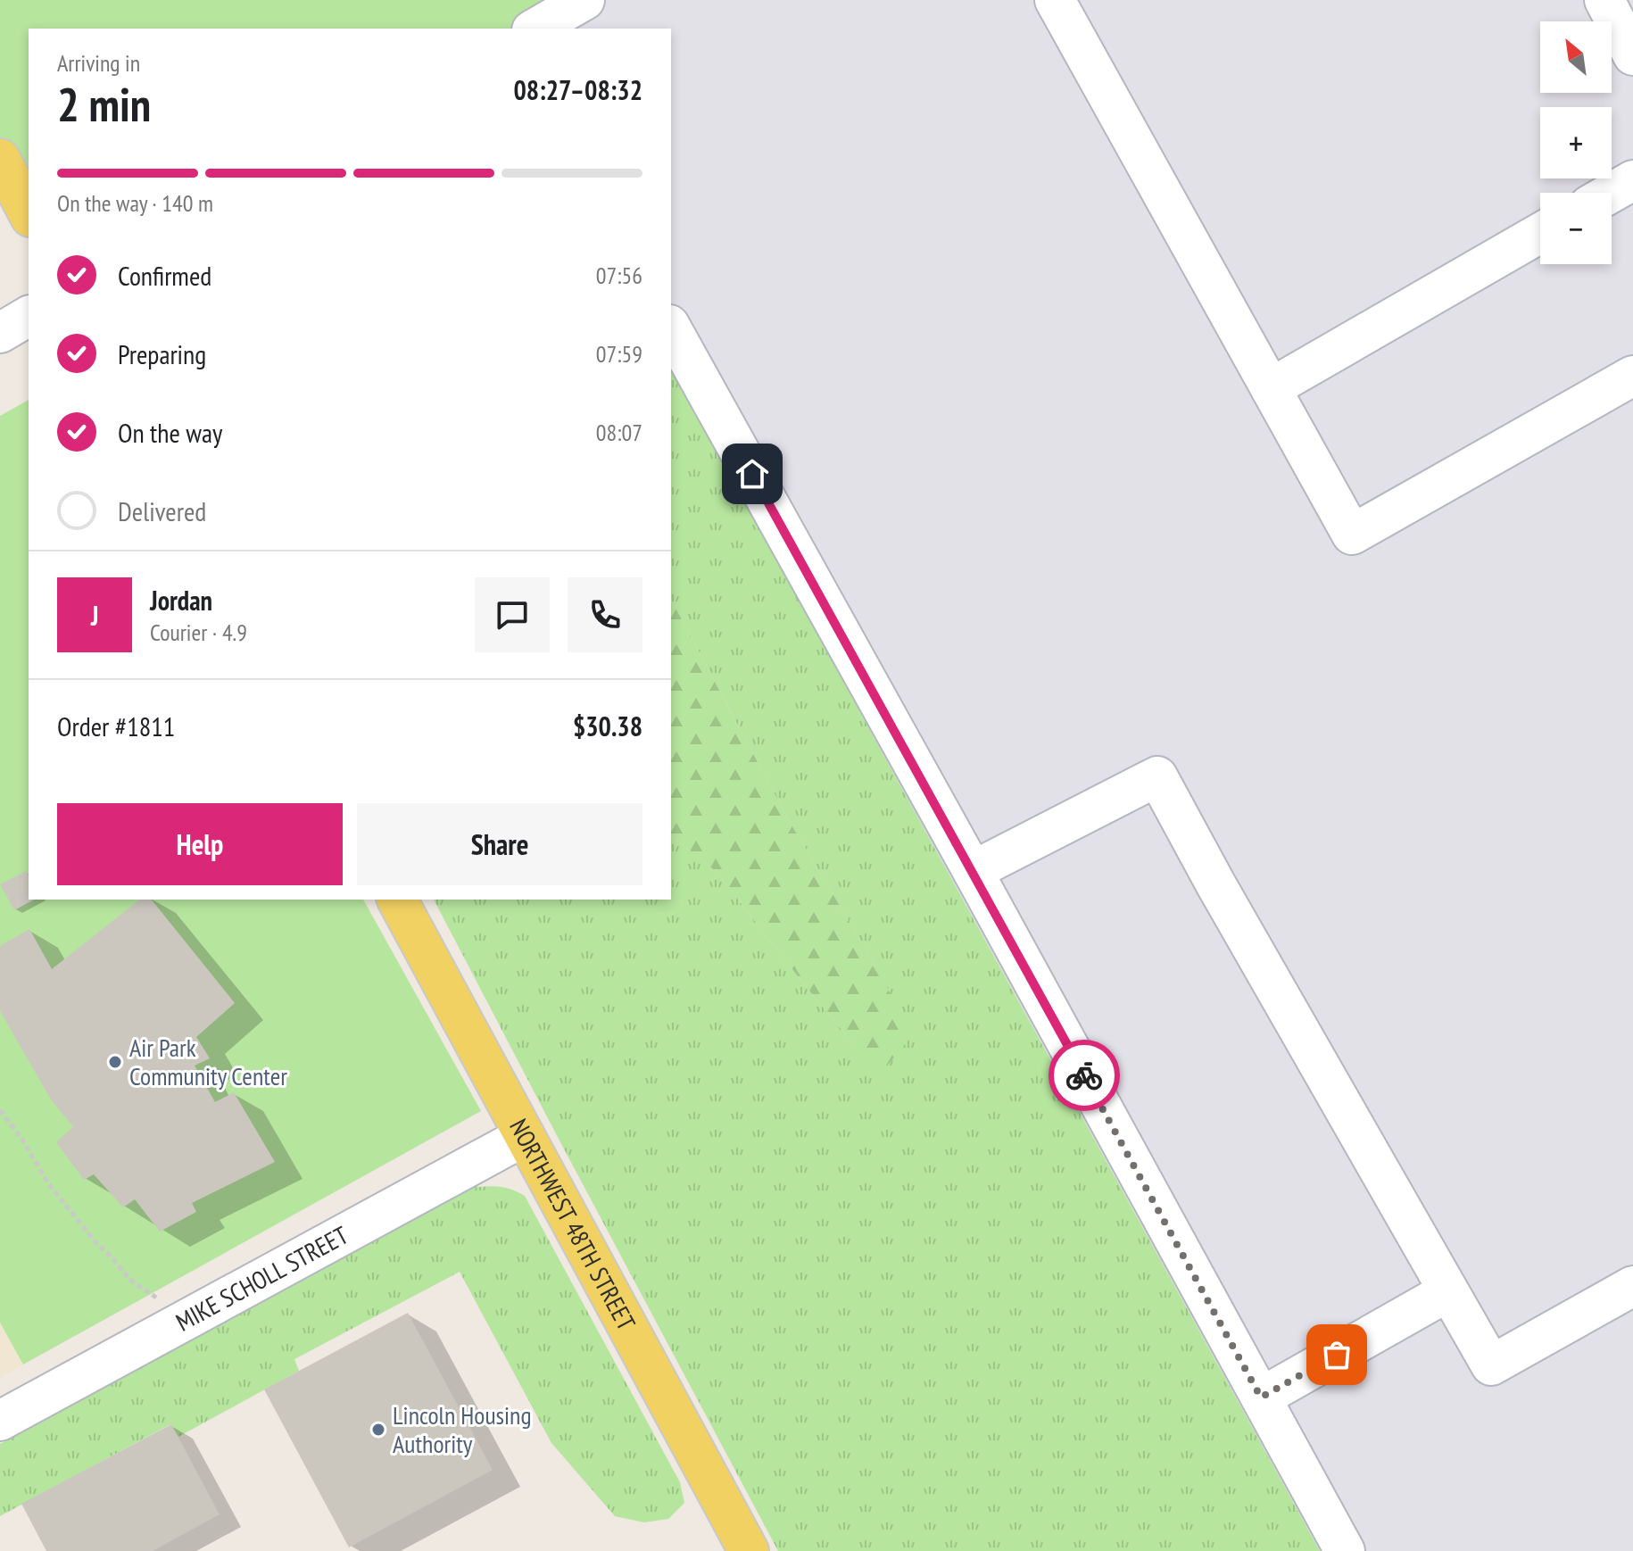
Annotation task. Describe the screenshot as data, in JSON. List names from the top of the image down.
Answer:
{
  "streets": {
    "main road": ["NORTHWEST 48TH STREET"],
    "street": ["MIKE SCHOLL STREET"]
  },
  "crossings": [
    ["NORTHWEST 48TH STREET", "MIKE SCHOLL STREET"]
  ],
  "places": ["Air Park Community Center", "Lincoln Housing Authority"],
  "north": "top left",
  "page": {
    "map_buttons": ["+", "−"],
    "heading": ["2 min", "Arriving in", "08:27–08:32"],
    "panel": [
      "Jordan",
      "Courier · 4.9",
      "Order #1811",
      "$30.38"
    ],
    "bar": "On the way · 140 m",
    "list": [
      ["Confirmed", "07:56"],
      ["Preparing", "07:59"],
      ["On the way", "08:07"],
      "Delivered"
    ],
    "round": "J",
    "buttons": ["Help", "Share"]
  }
}
